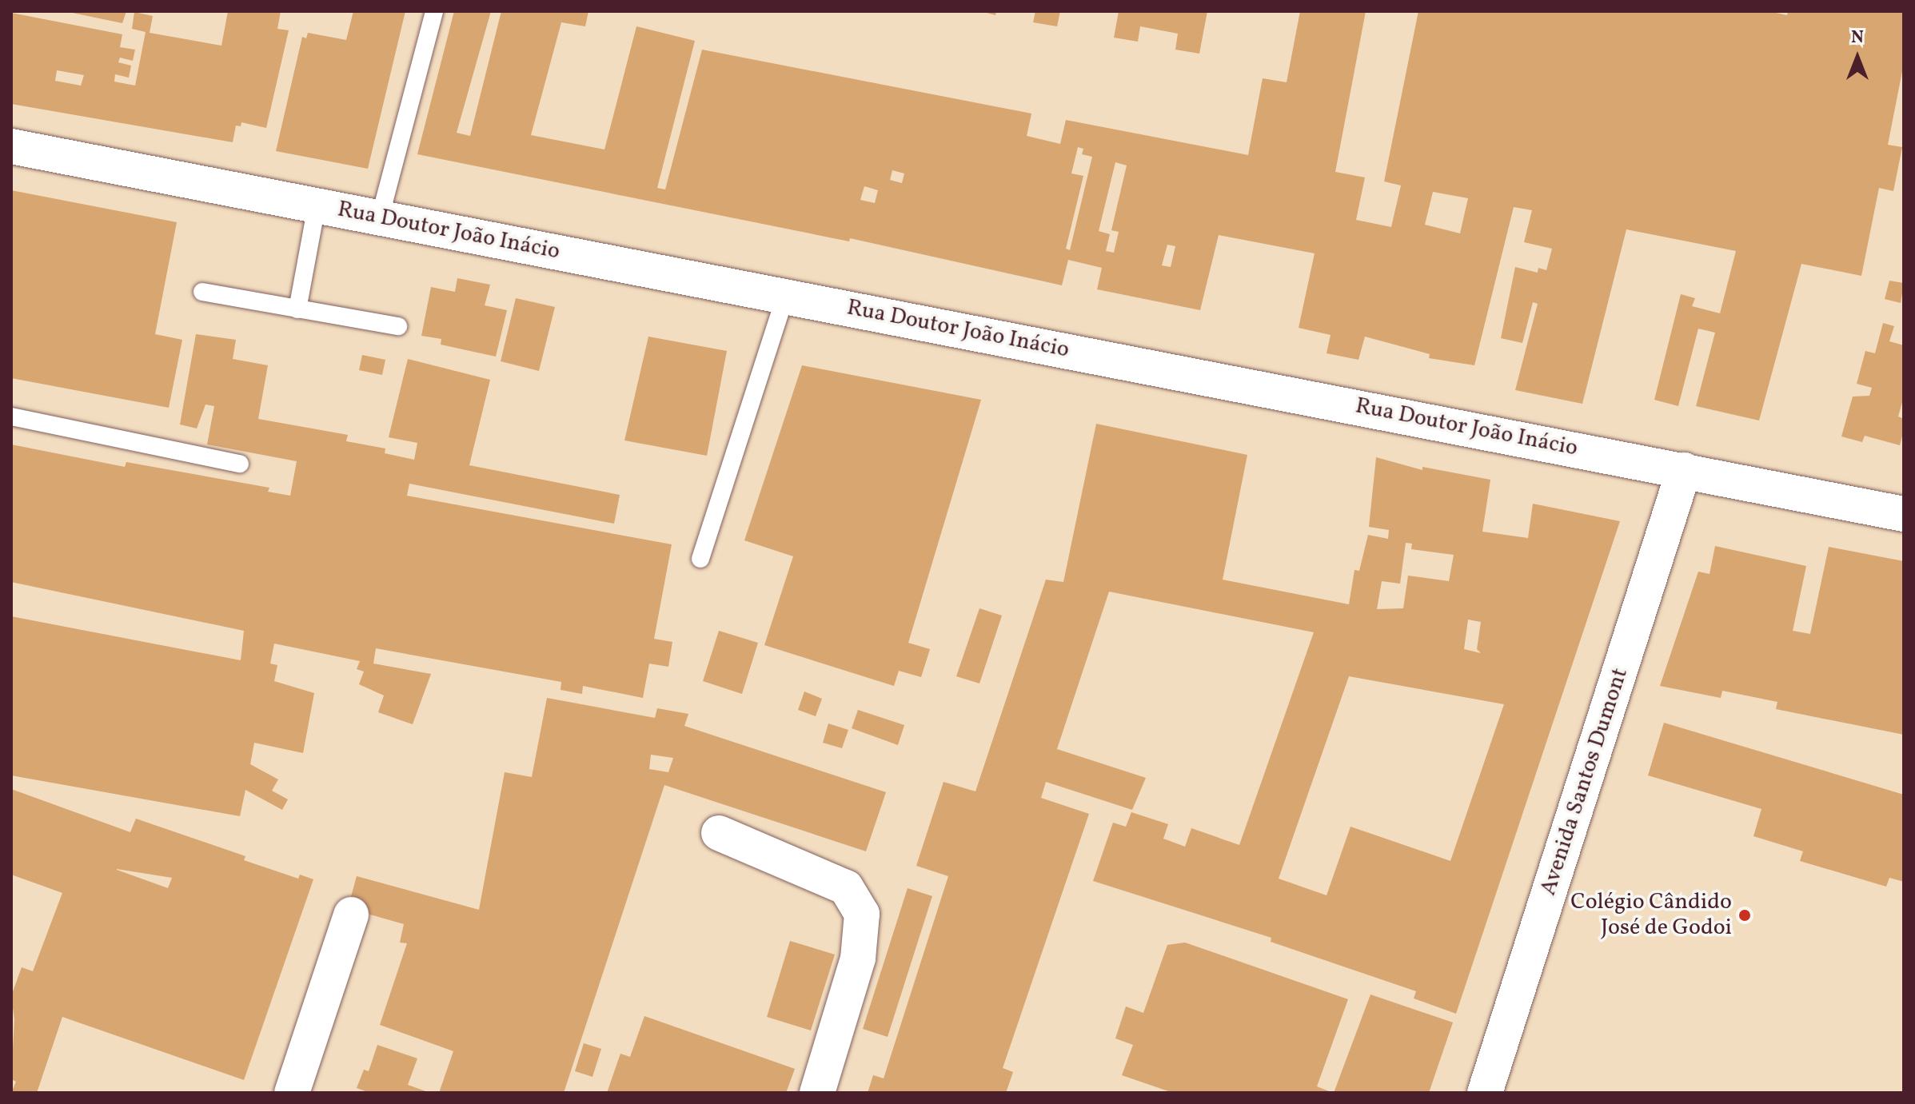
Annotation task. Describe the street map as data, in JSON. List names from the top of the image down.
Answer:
{
  "streets": {
    "street": ["Rua Doutor João Inácio", "Avenida Santos Dumont"]
  },
  "crossings": [
    ["Rua Doutor João Inácio", "Avenida Santos Dumont"]
  ],
  "places": ["Colégio Cândido José de Godoi"],
  "north": "top"
}
